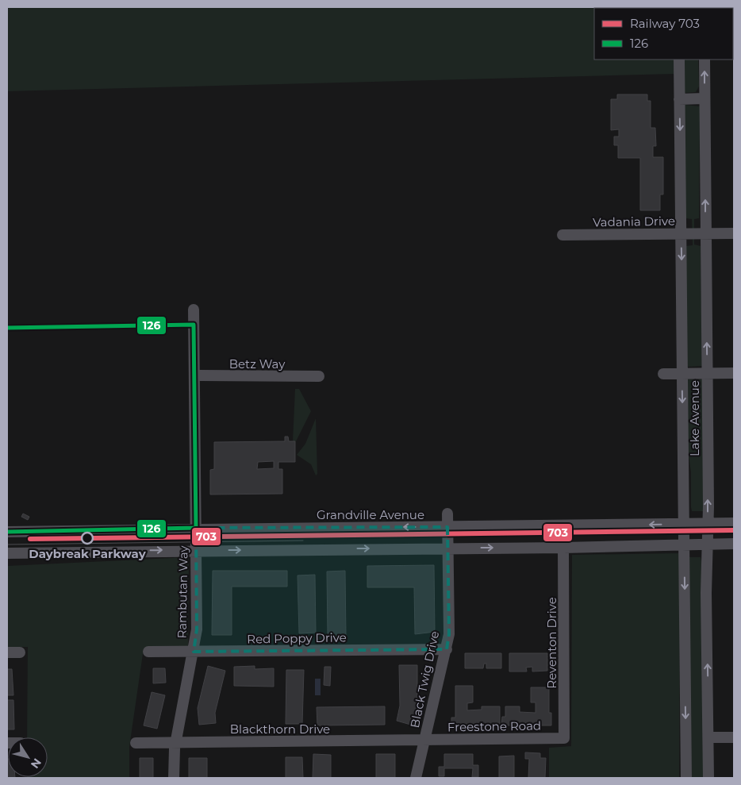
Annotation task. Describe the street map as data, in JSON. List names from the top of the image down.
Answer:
{
  "streets": {
    "street": [
      "Vadania Drive",
      "Betz Way",
      "Lake Avenue",
      "Grandville Avenue",
      "Rambutan Way",
      "Red Poppy Drive",
      "Reventon Drive",
      "Black Twig Drive",
      "Freestone Road",
      "Blackthorn Drive"
    ]
  },
  "crossings": [
    ["Vadania Drive", "Lake Avenue"],
    ["Betz Way", "Rambutan Way"],
    ["Lake Avenue", "Grandville Avenue"],
    ["Grandville Avenue", "Rambutan Way"],
    ["Grandville Avenue", "Black Twig Drive"],
    ["Rambutan Way", "Red Poppy Drive"],
    ["Rambutan Way", "Blackthorn Drive"],
    ["Red Poppy Drive", "Black Twig Drive"],
    ["Reventon Drive", "Freestone Road"],
    ["Black Twig Drive", "Freestone Road"],
    ["Black Twig Drive", "Blackthorn Drive"],
    ["Freestone Road", "Blackthorn Drive"]
  ],
  "places": ["Daybreak Parkway"],
  "lines": ["transit line 126", "rail line 703"],
  "legend": ["Railway 703", "126"],
  "north": "bottom right"
}
